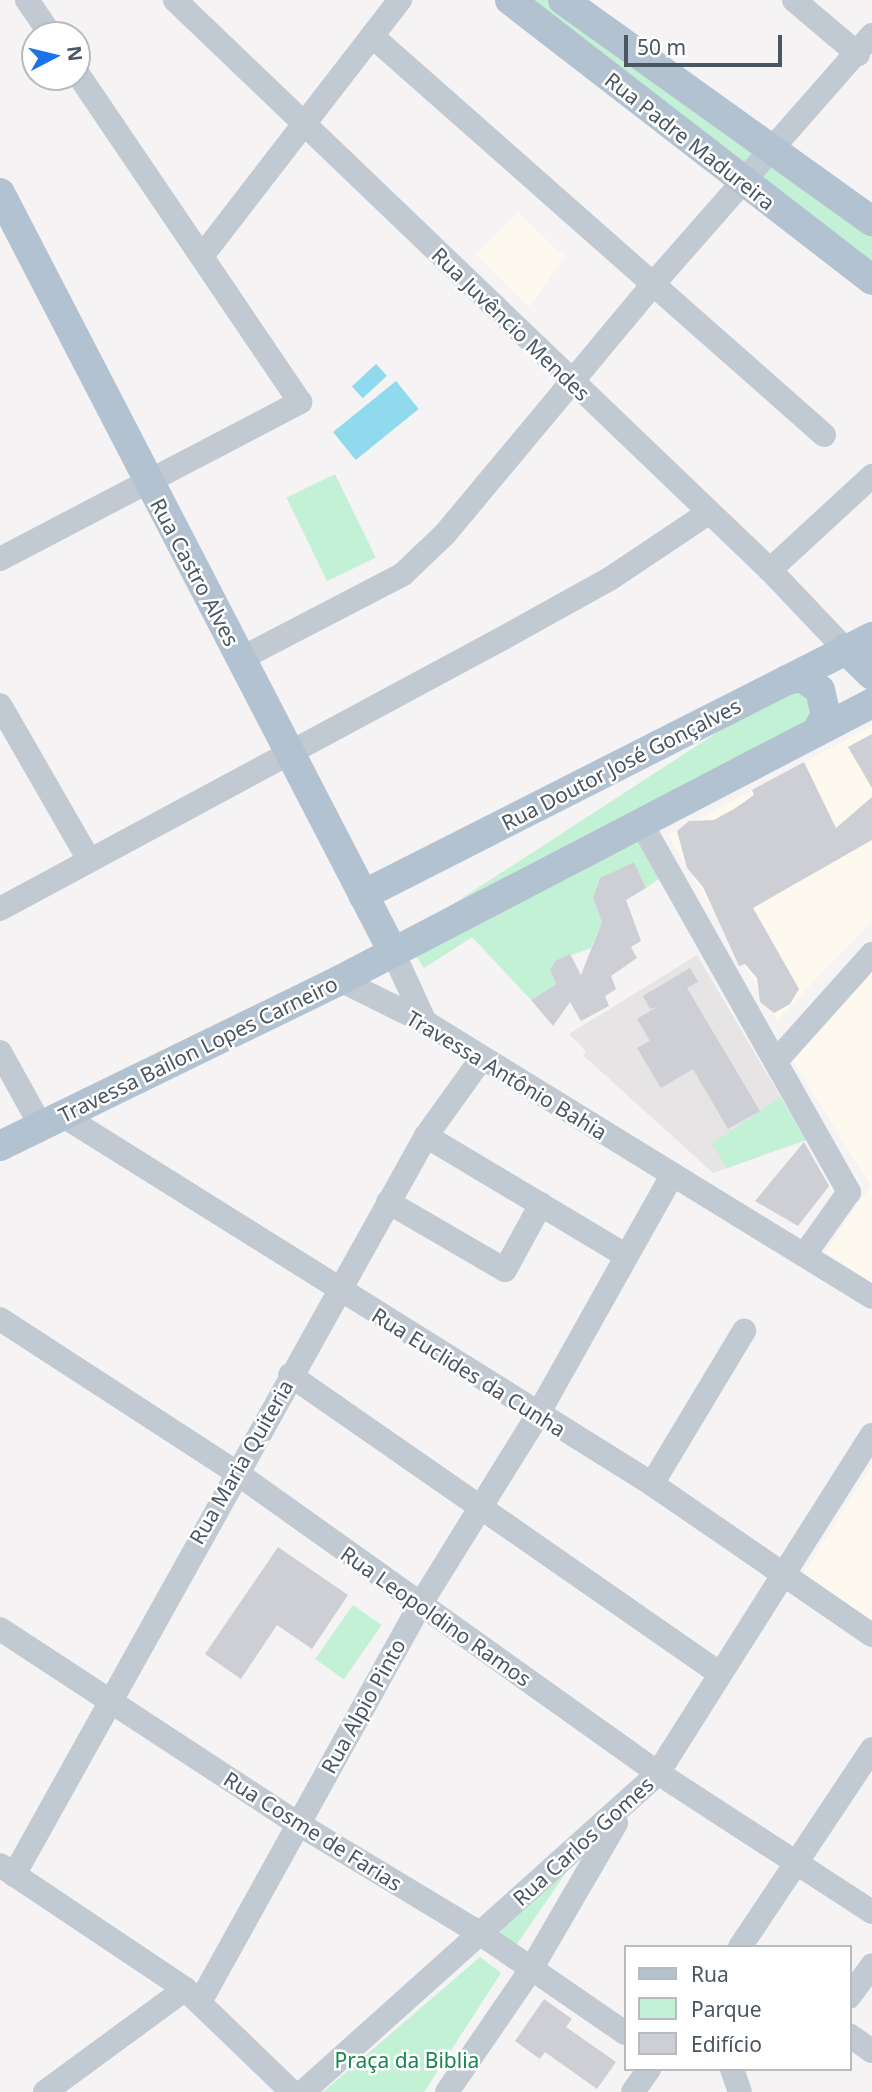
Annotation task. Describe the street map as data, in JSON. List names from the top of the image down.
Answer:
{
  "streets": {
    "main road": [
      "Rua Padre Madureira",
      "Rua Castro Alves",
      "Rua Doutor José Gonçalves",
      "Travessa Bailon Lopes Carneiro"
    ],
    "street": [
      "Rua Juvêncio Mendes",
      "Travessa Antônio Bahia",
      "Rua Euclides da Cunha",
      "Rua Maria Quiteria",
      "Rua Leopoldino Ramos",
      "Rua Alpio Pinto",
      "Rua Cosme de Farias",
      "Rua Carlos Gomes"
    ]
  },
  "crossings": [
    ["Rua Juvêncio Mendes", "Rua Doutor José Gonçalves"],
    ["Rua Castro Alves", "Rua Doutor José Gonçalves"],
    ["Rua Castro Alves", "Travessa Bailon Lopes Carneiro"],
    ["Travessa Bailon Lopes Carneiro", "Travessa Antônio Bahia"],
    ["Travessa Bailon Lopes Carneiro", "Rua Euclides da Cunha"],
    ["Travessa Antônio Bahia", "Rua Maria Quiteria"],
    ["Rua Euclides da Cunha", "Rua Maria Quiteria"],
    ["Rua Euclides da Cunha", "Rua Alpio Pinto"],
    ["Rua Euclides da Cunha", "Rua Carlos Gomes"],
    ["Rua Maria Quiteria", "Rua Leopoldino Ramos"],
    ["Rua Maria Quiteria", "Rua Cosme de Farias"],
    ["Rua Leopoldino Ramos", "Rua Alpio Pinto"],
    ["Rua Leopoldino Ramos", "Rua Carlos Gomes"],
    ["Rua Alpio Pinto", "Rua Cosme de Farias"],
    ["Rua Cosme de Farias", "Rua Carlos Gomes"]
  ],
  "parks": ["Praça da Biblia"],
  "legend": ["Rua", "Parque", "Edifício"],
  "scale_bar": "50 m",
  "north": "right"
}
